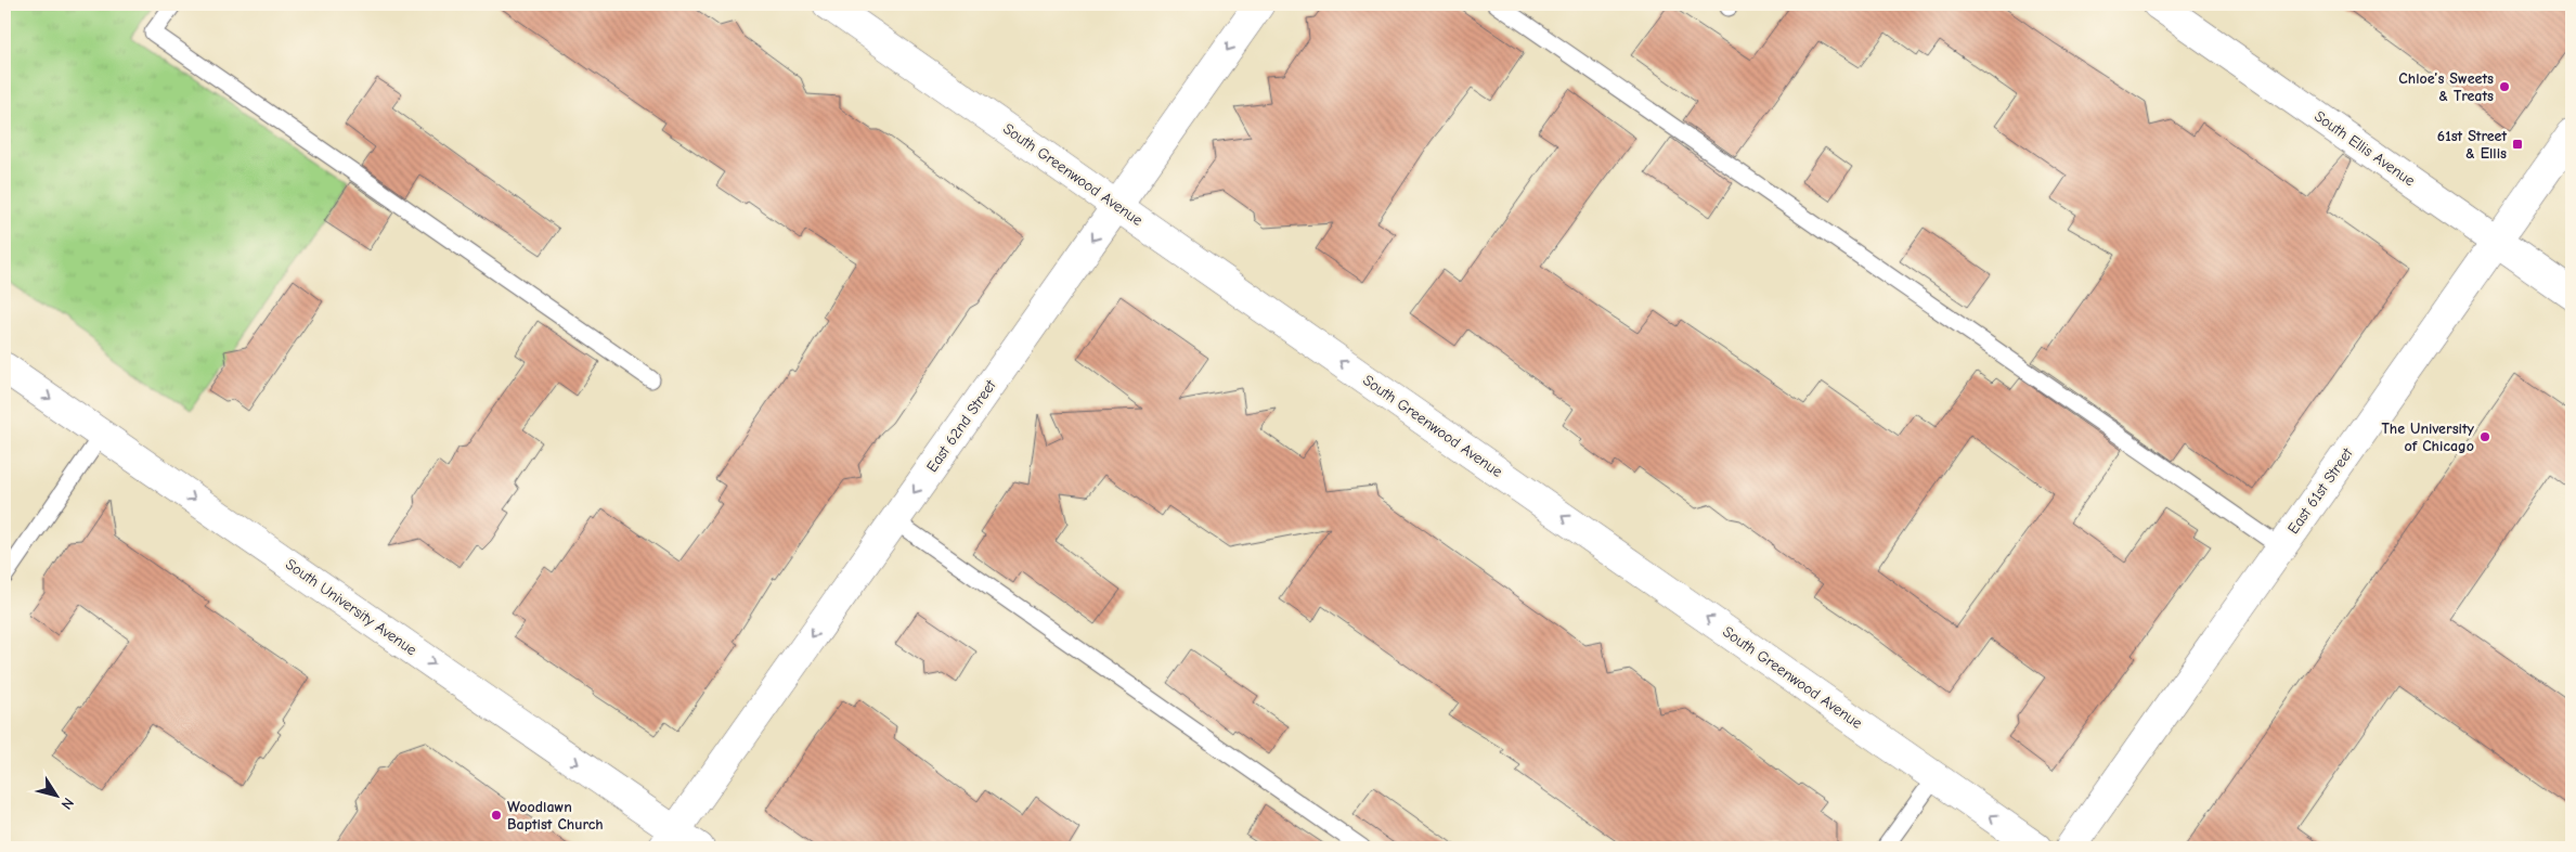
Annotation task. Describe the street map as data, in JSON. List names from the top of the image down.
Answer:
{
  "streets": {
    "street": [
      "South Ellis Avenue",
      "South Greenwood Avenue",
      "East 62nd Street",
      "East 61st Street",
      "South University Avenue"
    ]
  },
  "crossings": [
    ["South Ellis Avenue", "East 61st Street"],
    ["South Greenwood Avenue", "East 62nd Street"],
    ["East 62nd Street", "South University Avenue"]
  ],
  "one_way": ["South Greenwood Avenue", "East 62nd Street", "South University Avenue"],
  "places": {
    "other": ["Chloe’s Sweets & Treats", "The University of Chicago", "Woodlawn Baptist Church"],
    "transit": ["61st Street & Ellis"]
  },
  "north": "bottom right"
}
